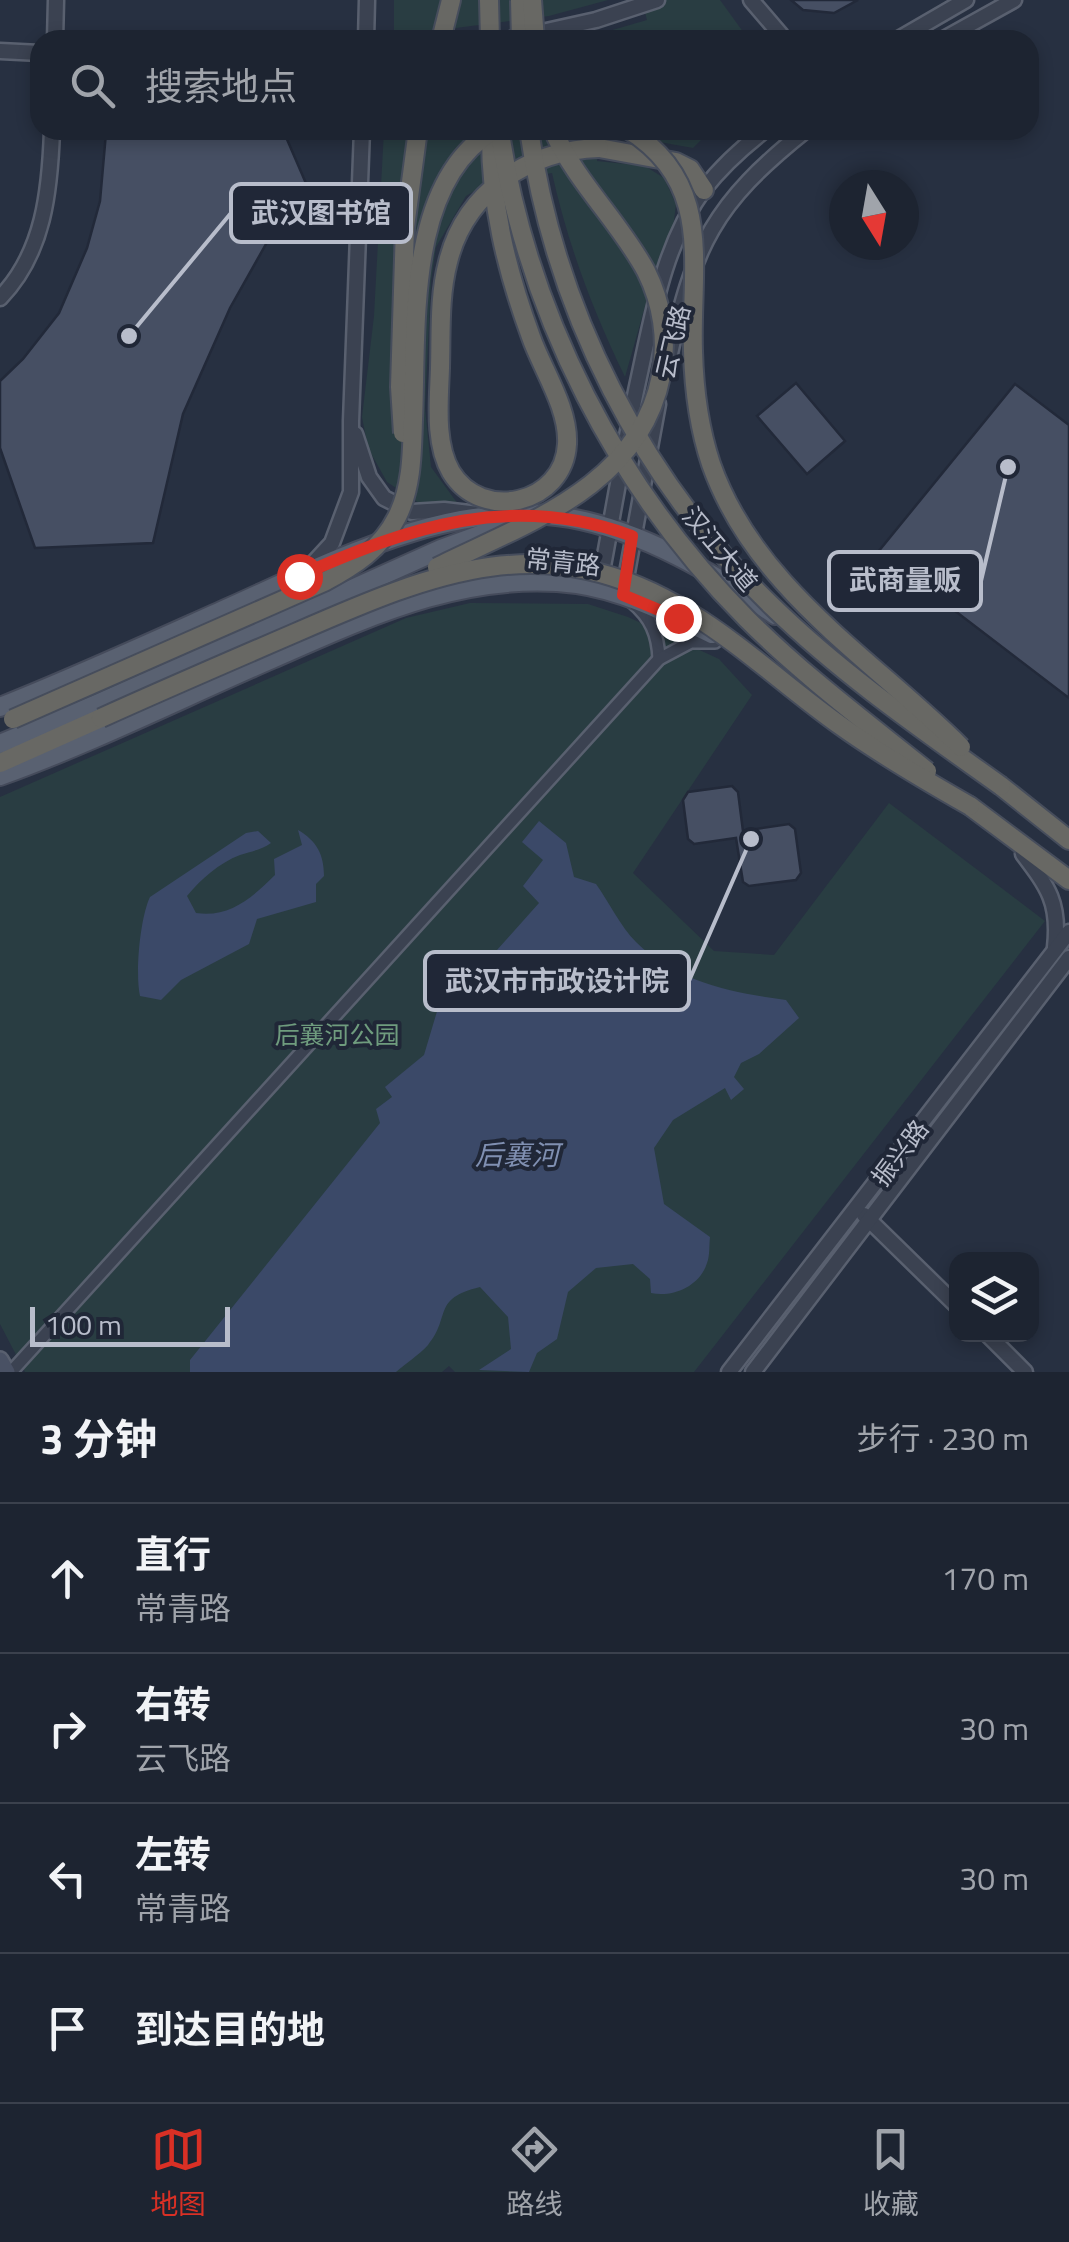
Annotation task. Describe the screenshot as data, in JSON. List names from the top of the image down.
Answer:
{
  "streets": {
    "highway": ["汉江大道"],
    "main road": ["常青路"],
    "street": ["云飞路", "振兴路"]
  },
  "crossings": [
    ["云飞路", "常青路"],
    ["汉江大道", "常青路"]
  ],
  "water": ["后襄河"],
  "parks": ["后襄河公园"],
  "places": ["武汉图书馆", "武商量贩", "武汉市市政设计院"],
  "scale_bar": "100 m",
  "north": "bottom",
  "page": {
    "search": "搜索地点",
    "scale": "100 m",
    "heading": ["3 分钟", "步行 · 230 m"],
    "list": [
      ["直行", "常青路", "170 m"],
      ["右转", "云飞路", "30 m"],
      ["左转", "常青路", "30 m"],
      "到达目的地"
    ],
    "nav": ["地图", "路线", "收藏"]
  }
}
